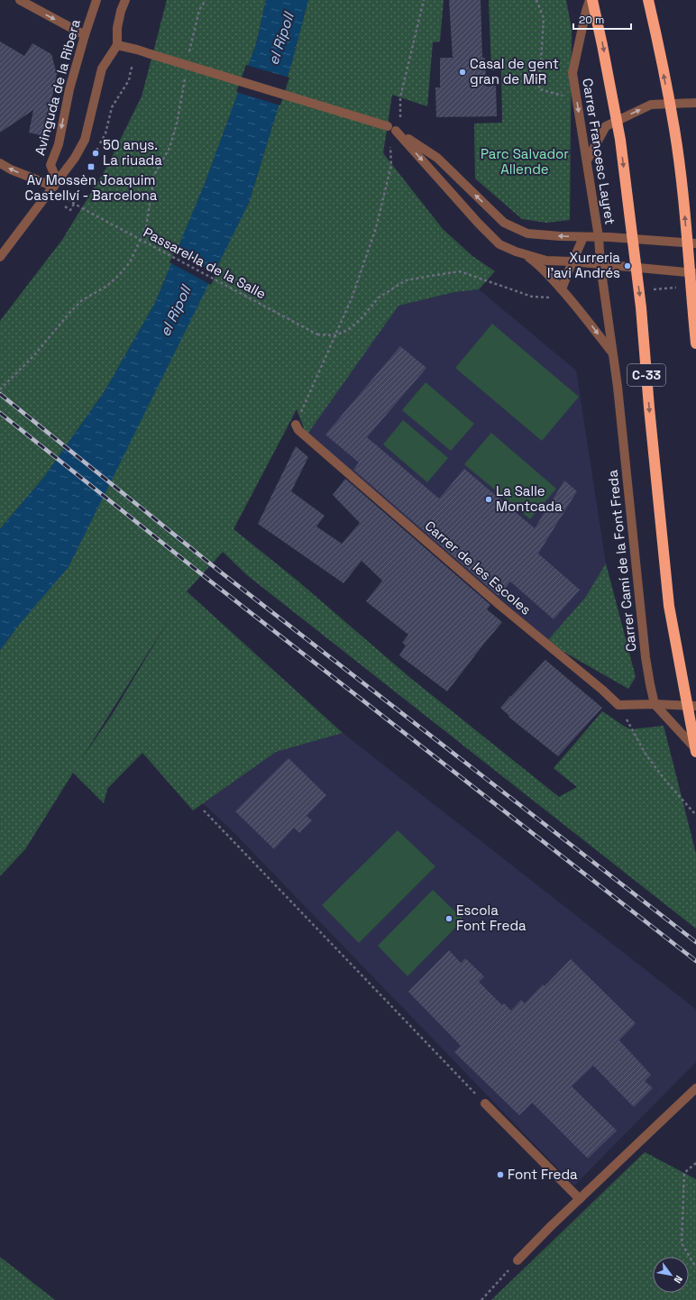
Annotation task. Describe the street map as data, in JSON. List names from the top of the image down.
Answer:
{
  "streets": {
    "highway": ["C-33"],
    "street": [
      "Avinguda de la Ribera",
      "Carrer Francesc Layret",
      "Carrer Camí de la Font Freda",
      "Carrer de les Escoles"
    ],
    "path": ["Passarel·la de la Salle"]
  },
  "crossings": [
    ["Carrer Francesc Layret", "Carrer Camí de la Font Freda"]
  ],
  "water": ["el Ripoll"],
  "parks": ["Parc Salvador Allende"],
  "places": {
    "other": [
      "Casal de gent gran de MiR",
      "50 anys. La riuada",
      "Xurreria l'avi Andrés",
      "La Salle Montcada",
      "Escola Font Freda",
      "Font Freda"
    ],
    "transit": ["Av Mossèn Joaquim Castellví - Barcelona"]
  },
  "scale_bar": "20 m",
  "north": "bottom right"
}
